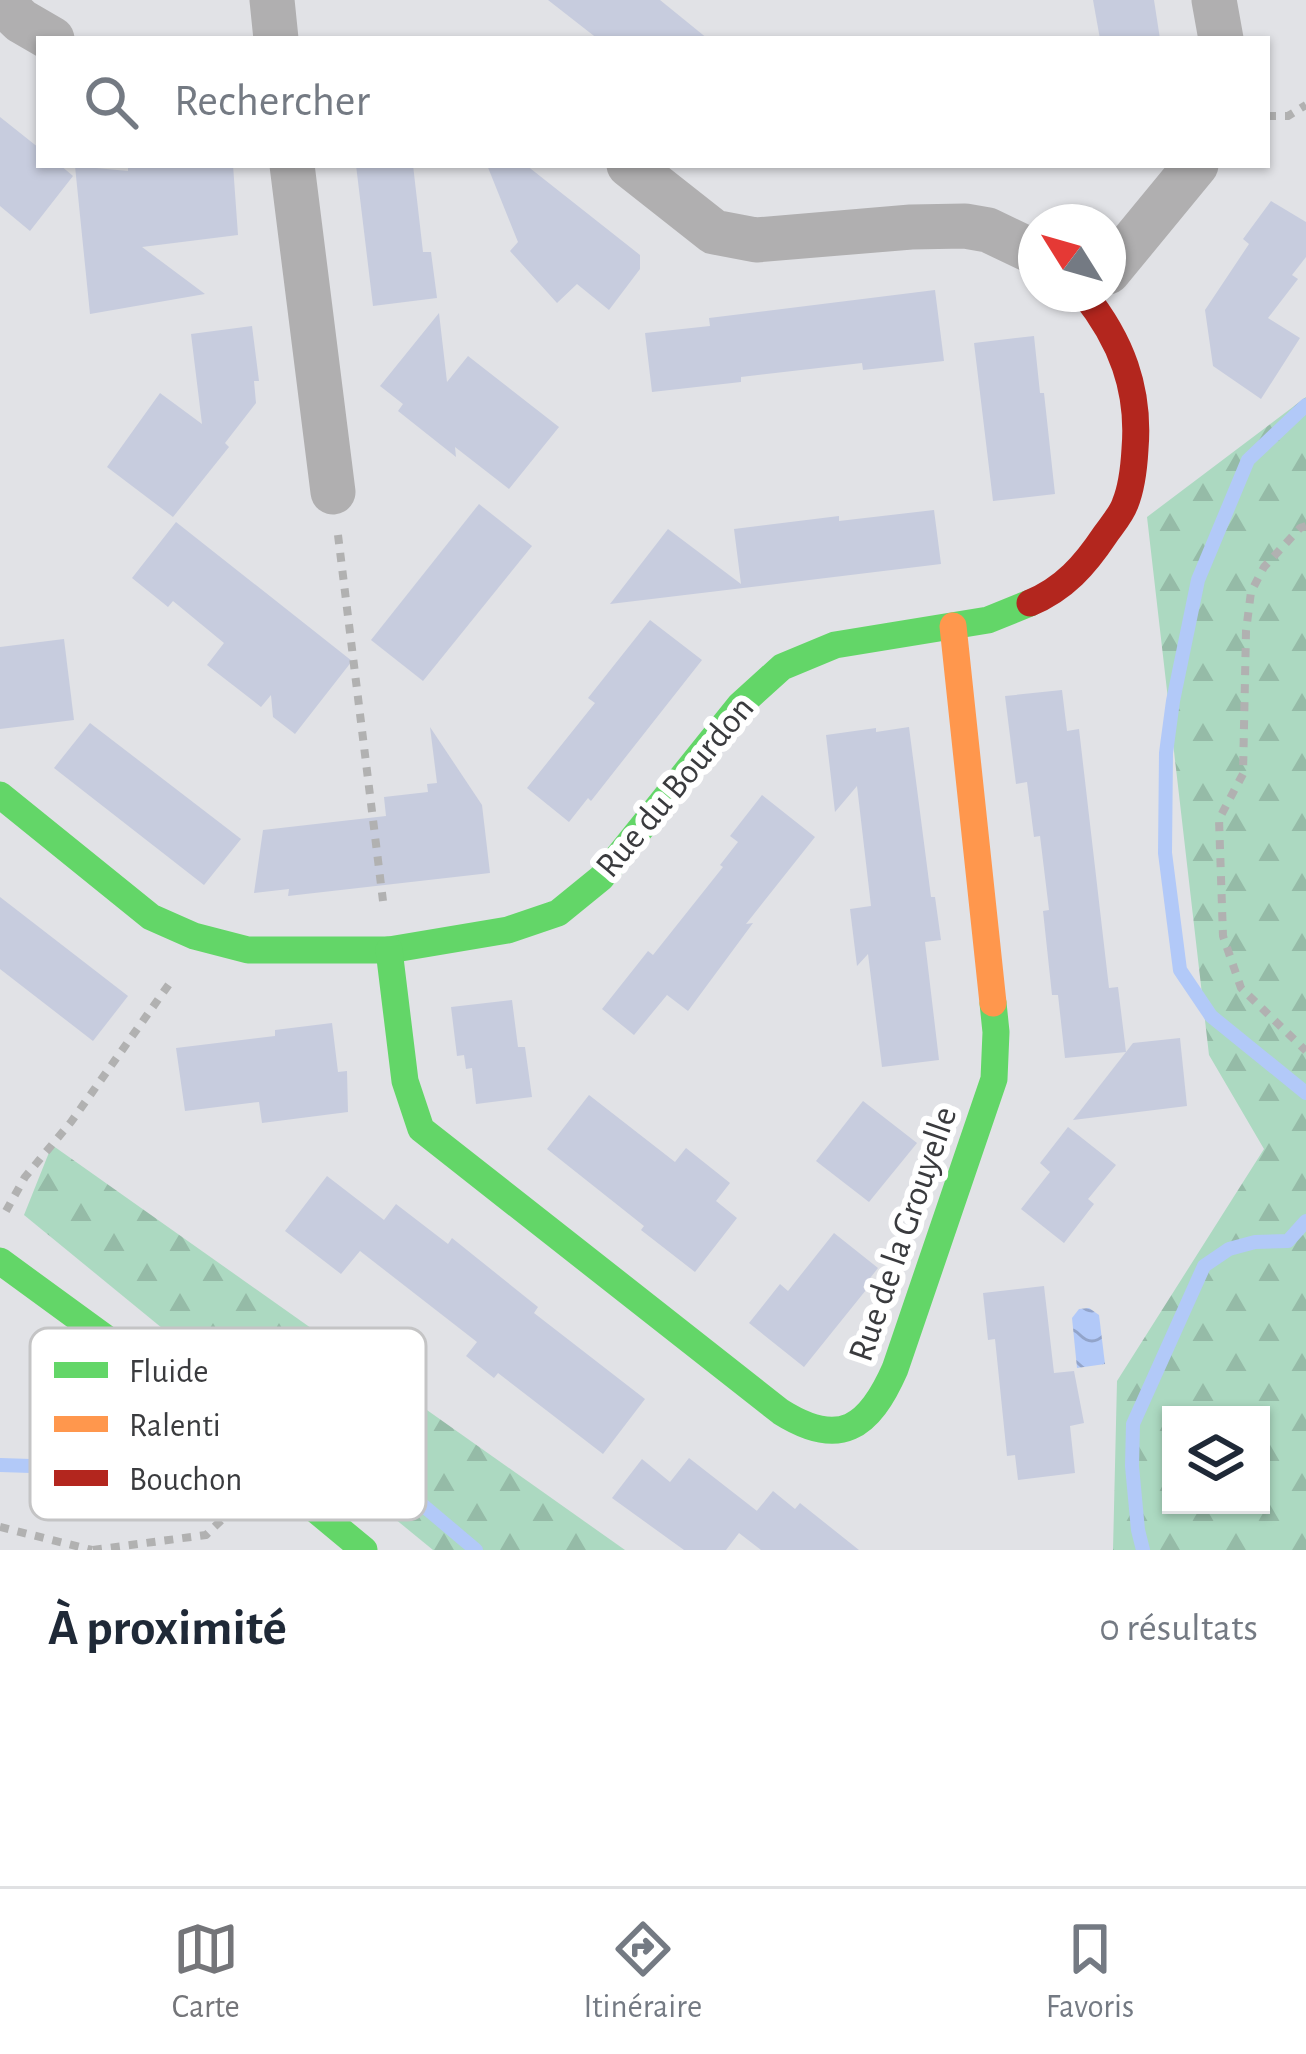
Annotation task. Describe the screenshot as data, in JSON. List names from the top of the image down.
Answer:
{
  "streets": {
    "street": ["Rue du Bourdon", "Rue de la Grouyelle"]
  },
  "crossings": [
    ["Rue du Bourdon", "Rue de la Grouyelle"]
  ],
  "legend": ["Fluide", "Ralenti", "Bouchon"],
  "north": "top left",
  "page": {
    "search": "Rechercher",
    "heading": ["À proximité", "0 résultats"],
    "nav": ["Carte", "Itinéraire", "Favoris"]
  }
}
